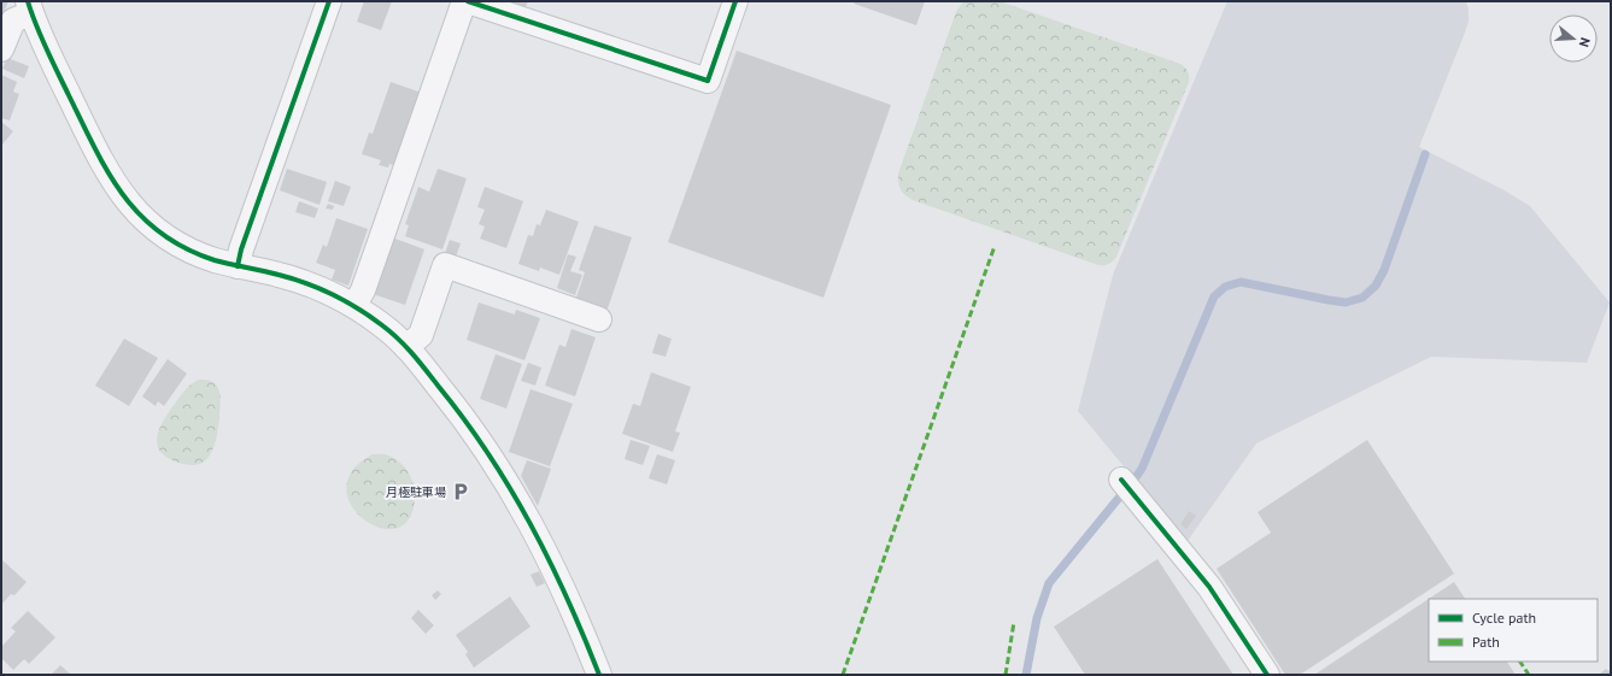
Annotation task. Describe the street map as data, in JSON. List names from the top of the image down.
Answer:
{
  "places": {
    "parking": ["月極駐車場"]
  },
  "legend": ["Cycle path", "Path"],
  "north": "right"
}
